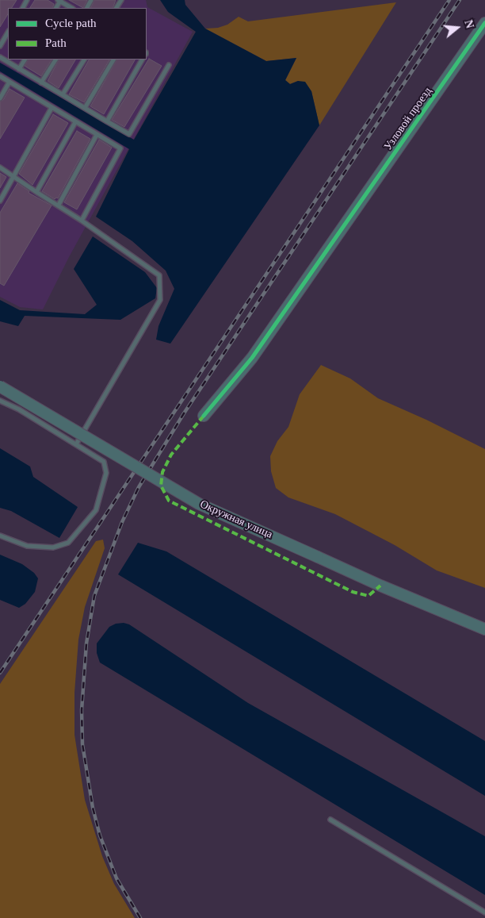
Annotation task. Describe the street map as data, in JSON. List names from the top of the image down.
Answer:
{
  "streets": {
    "main road": ["Узловой проезд", "Окружная улица"]
  },
  "legend": ["Cycle path", "Path"],
  "north": "right"
}
